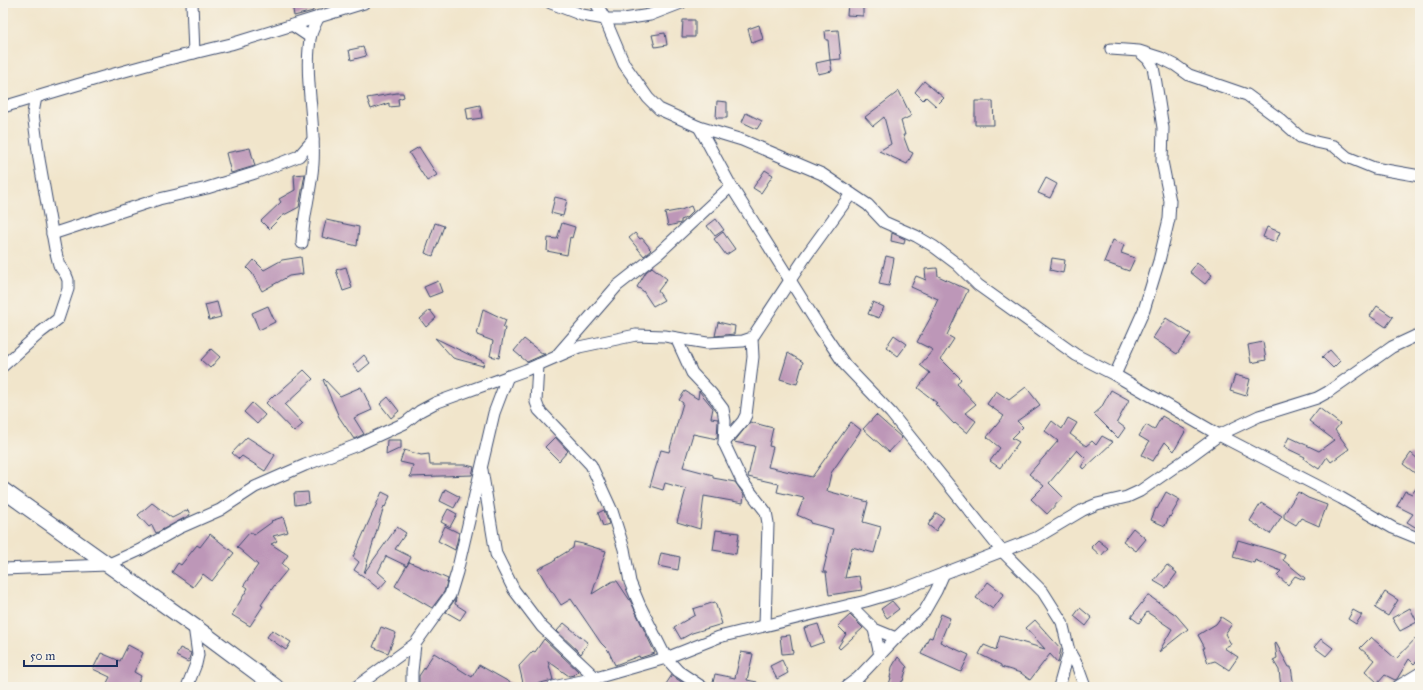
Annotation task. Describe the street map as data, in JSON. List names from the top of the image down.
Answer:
{
  "scale_bar": "50 m"
}
